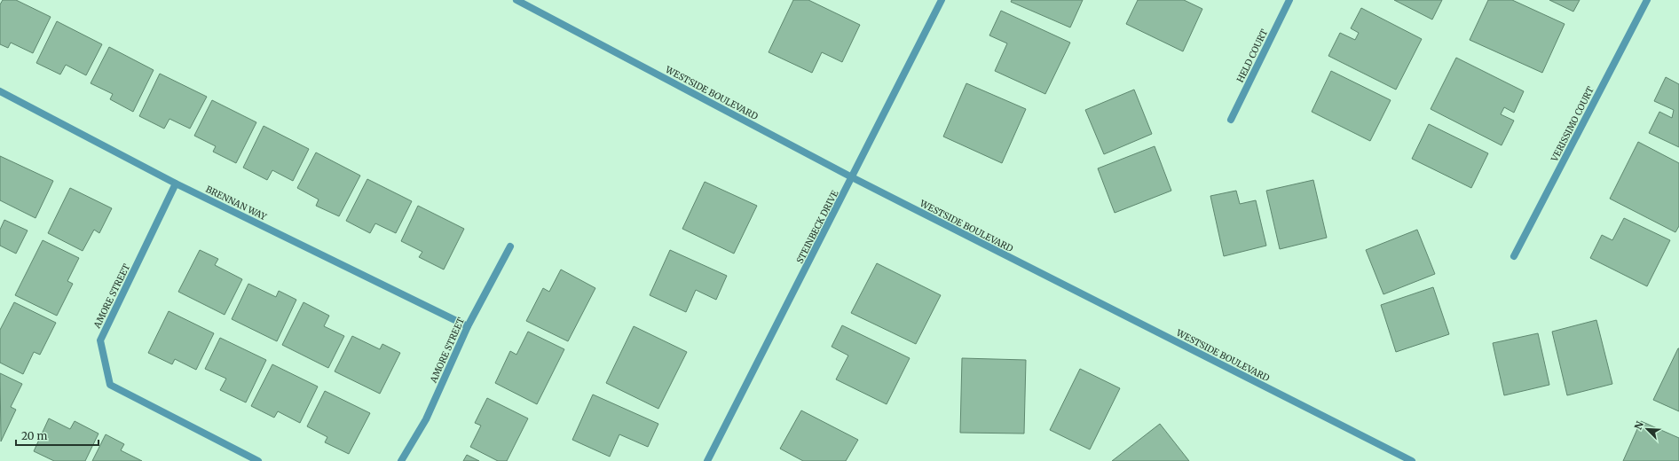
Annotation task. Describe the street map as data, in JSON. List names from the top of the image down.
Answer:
{
  "streets": {
    "street": [
      "HELD COURT",
      "WESTSIDE BOULEVARD",
      "VERISSIMO COURT",
      "BRENNAN WAY",
      "STEINBECK DRIVE",
      "AMORE STREET"
    ]
  },
  "crossings": [
    ["WESTSIDE BOULEVARD", "STEINBECK DRIVE"],
    ["BRENNAN WAY", "AMORE STREET"]
  ],
  "scale_bar": "20 m",
  "north": "top left"
}
